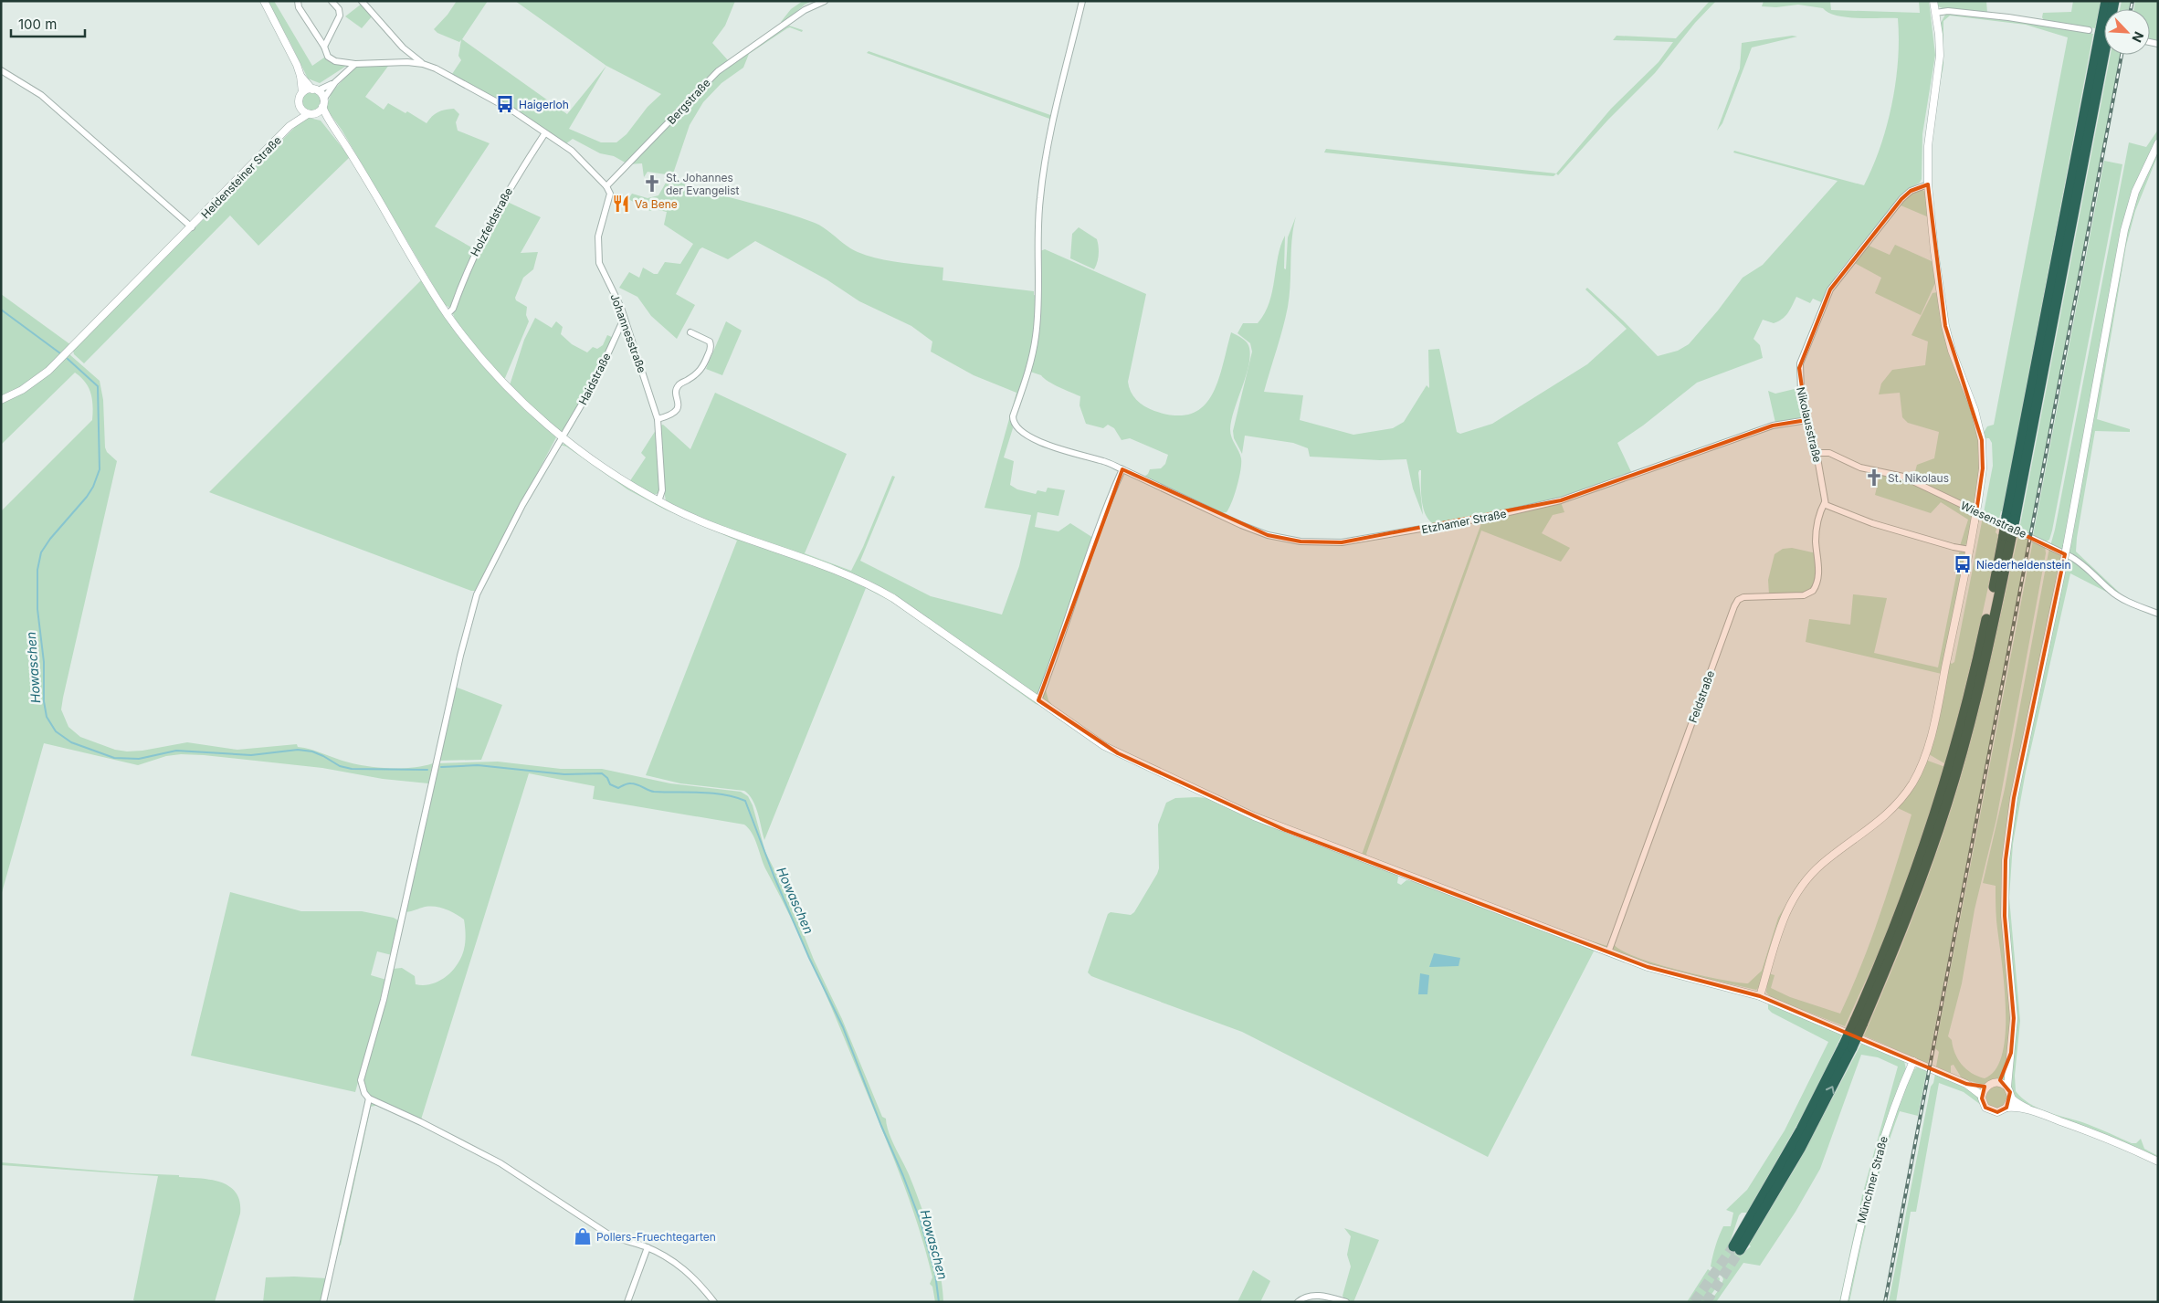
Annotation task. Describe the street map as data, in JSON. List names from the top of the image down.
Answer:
{
  "streets": {
    "street": [
      "Bergstraße",
      "Heldensteiner Straße",
      "Holzfeldstraße",
      "Johannesstraße",
      "Haidstraße",
      "Nikolausstraße",
      "Wiesenstraße",
      "Etzhamer Straße",
      "Feldstraße",
      "Münchner Straße"
    ]
  },
  "crossings": [
    ["Bergstraße", "Johannesstraße"],
    ["Johannesstraße", "Haidstraße"],
    ["Nikolausstraße", "Wiesenstraße"],
    ["Nikolausstraße", "Etzhamer Straße"],
    ["Nikolausstraße", "Feldstraße"]
  ],
  "water": ["Howaschen"],
  "places": {
    "bus stop": ["Haigerloh", "Niederheldenstein"],
    "church": ["St. Johannes der Evangelist", "St. Nikolaus"],
    "restaurant": ["Va Bene"],
    "shop": ["Pollers-Fruechtegarten"]
  },
  "scale_bar": "100 m",
  "north": "bottom right"
}
